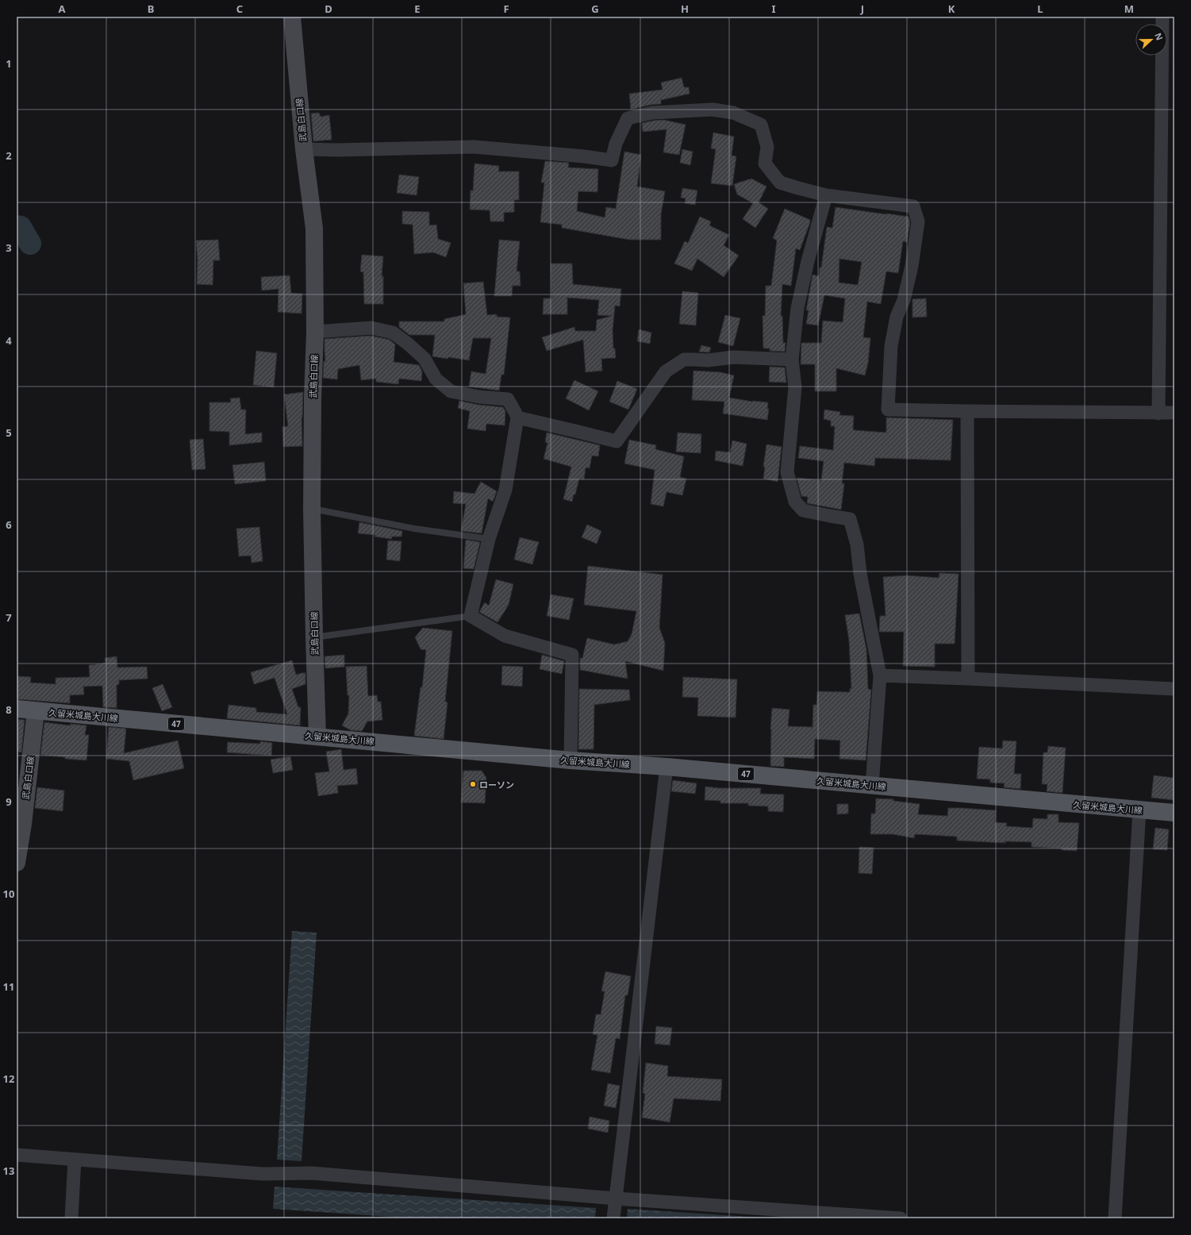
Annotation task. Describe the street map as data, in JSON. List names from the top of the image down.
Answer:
{
  "streets": {
    "main road": ["武島白口線", "久留米城島大川線", "47"]
  },
  "crossings": [
    ["武島白口線", "久留米城島大川線"]
  ],
  "places": ["ローソン"],
  "north": "right",
  "grid": {
    "columns": [
      "A",
      "B",
      "C",
      "D",
      "E",
      "F",
      "G",
      "H",
      "I",
      "J",
      "K",
      "L",
      "M"
    ],
    "rows": [
      "1",
      "2",
      "3",
      "4",
      "5",
      "6",
      "7",
      "8",
      "9",
      "10",
      "11",
      "12",
      "13"
    ]
  }
}
